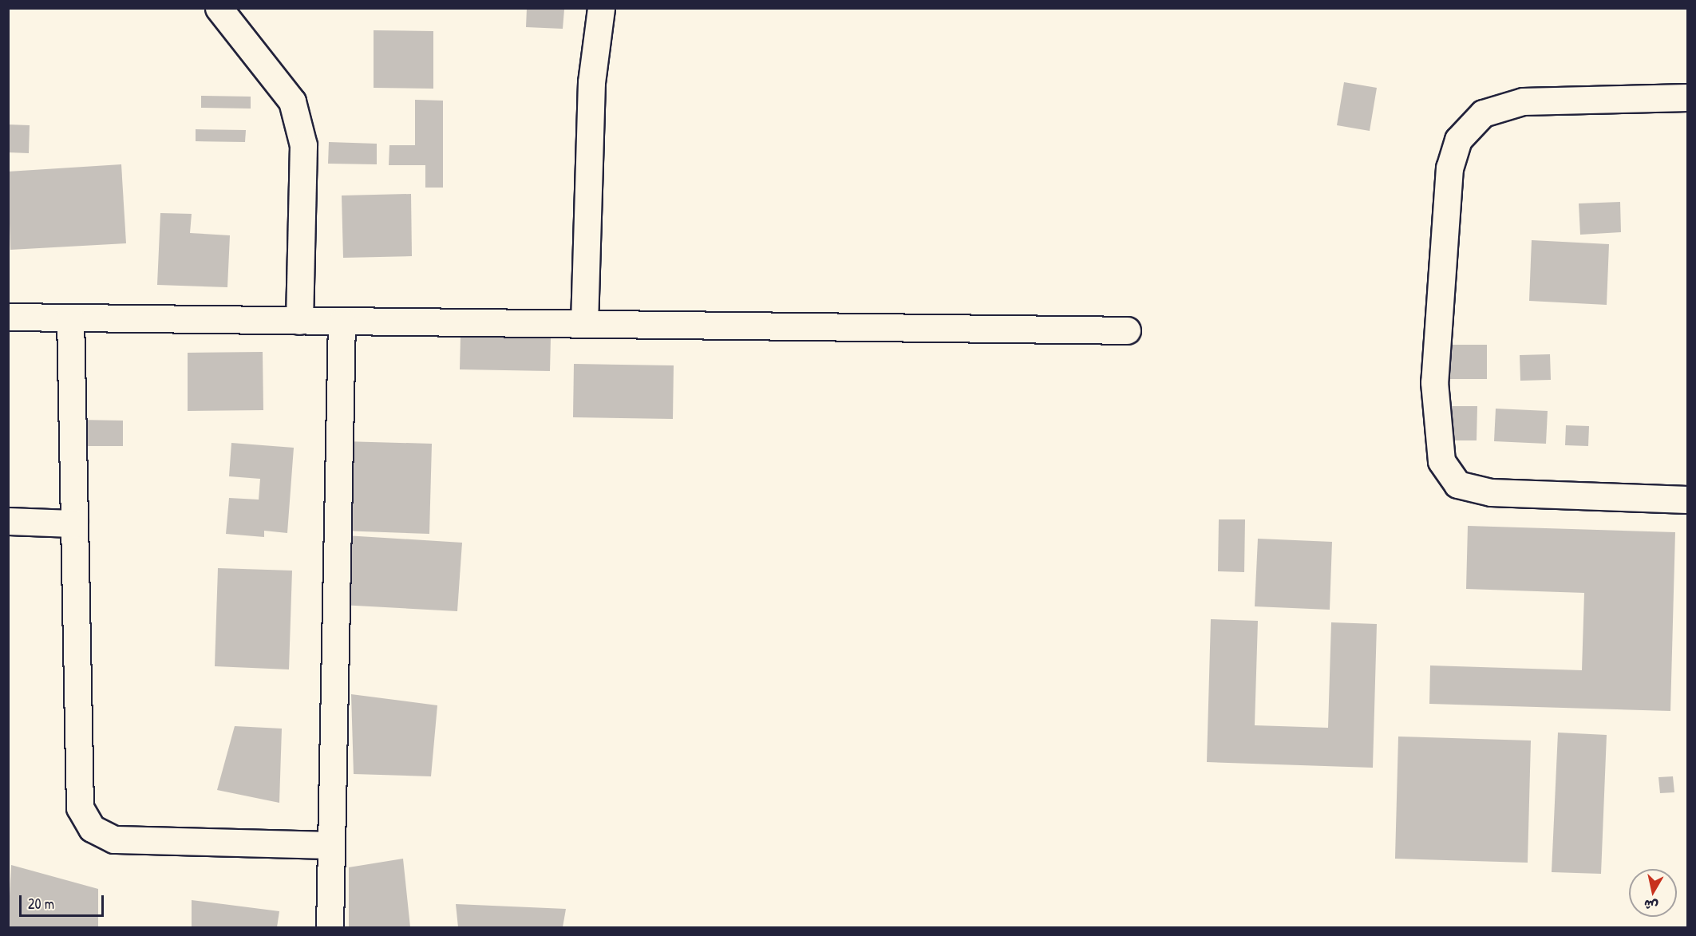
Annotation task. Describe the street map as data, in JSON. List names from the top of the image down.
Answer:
{
  "scale_bar": "20 m",
  "north": "bottom"
}
